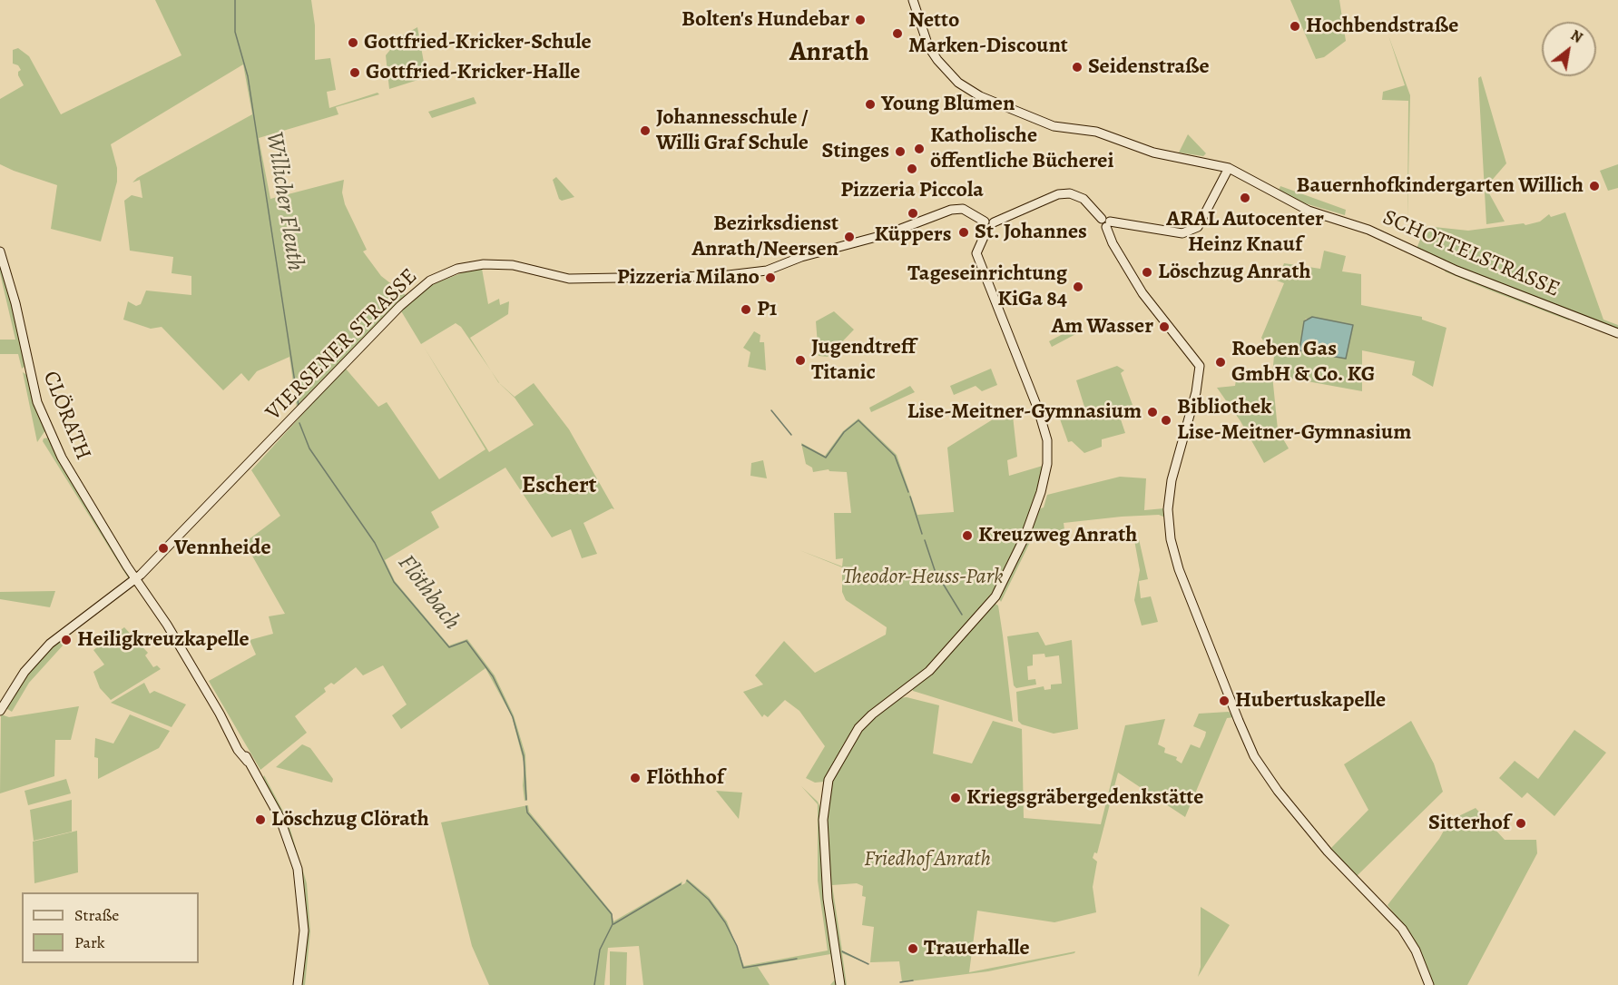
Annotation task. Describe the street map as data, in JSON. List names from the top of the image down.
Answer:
{
  "streets": {
    "street": ["SCHOTTELSTRASSE", "VIERSENER STRASSE", "CLÖRATH"]
  },
  "crossings": [
    ["VIERSENER STRASSE", "CLÖRATH"]
  ],
  "districts": ["Anrath", "Eschert"],
  "water": ["Willicher Fleuth", "Flöthbach"],
  "parks": ["Theodor-Heuss-Park", "Friedhof Anrath"],
  "places": [
    "Bolten's Hundebar",
    "Hochbendstraße",
    "Netto Marken-Discount",
    "Gottfried-Kricker-Schule",
    "Seidenstraße",
    "Gottfried-Kricker-Halle",
    "Young Blumen",
    "Johannesschule / Willi Graf Schule",
    "Katholische öffentliche Bücherei",
    "Stinges",
    "Pizzeria Piccola",
    "Bauernhofkindergarten Willich",
    "ARAL Autocenter Heinz Knauf",
    "Küppers",
    "St. Johannes",
    "Bezirksdienst Anrath/Neersen",
    "Löschzug Anrath",
    "Pizzeria Milano",
    "Tageseinrichtung KiGa 84",
    "P1",
    "Am Wasser",
    "Jugendtreff Titanic",
    "Roeben Gas GmbH & Co. KG",
    "Lise-Meitner-Gymnasium",
    "Bibliothek Lise-Meitner-Gymnasium",
    "Kreuzweg Anrath",
    "Vennheide",
    "Heiligkreuzkapelle",
    "Hubertuskapelle",
    "Flöthhof",
    "Kriegsgräbergedenkstätte",
    "Löschzug Clörath",
    "Sitterhof",
    "Trauerhalle"
  ],
  "legend": ["Straße", "Park"],
  "north": "top right"
}
